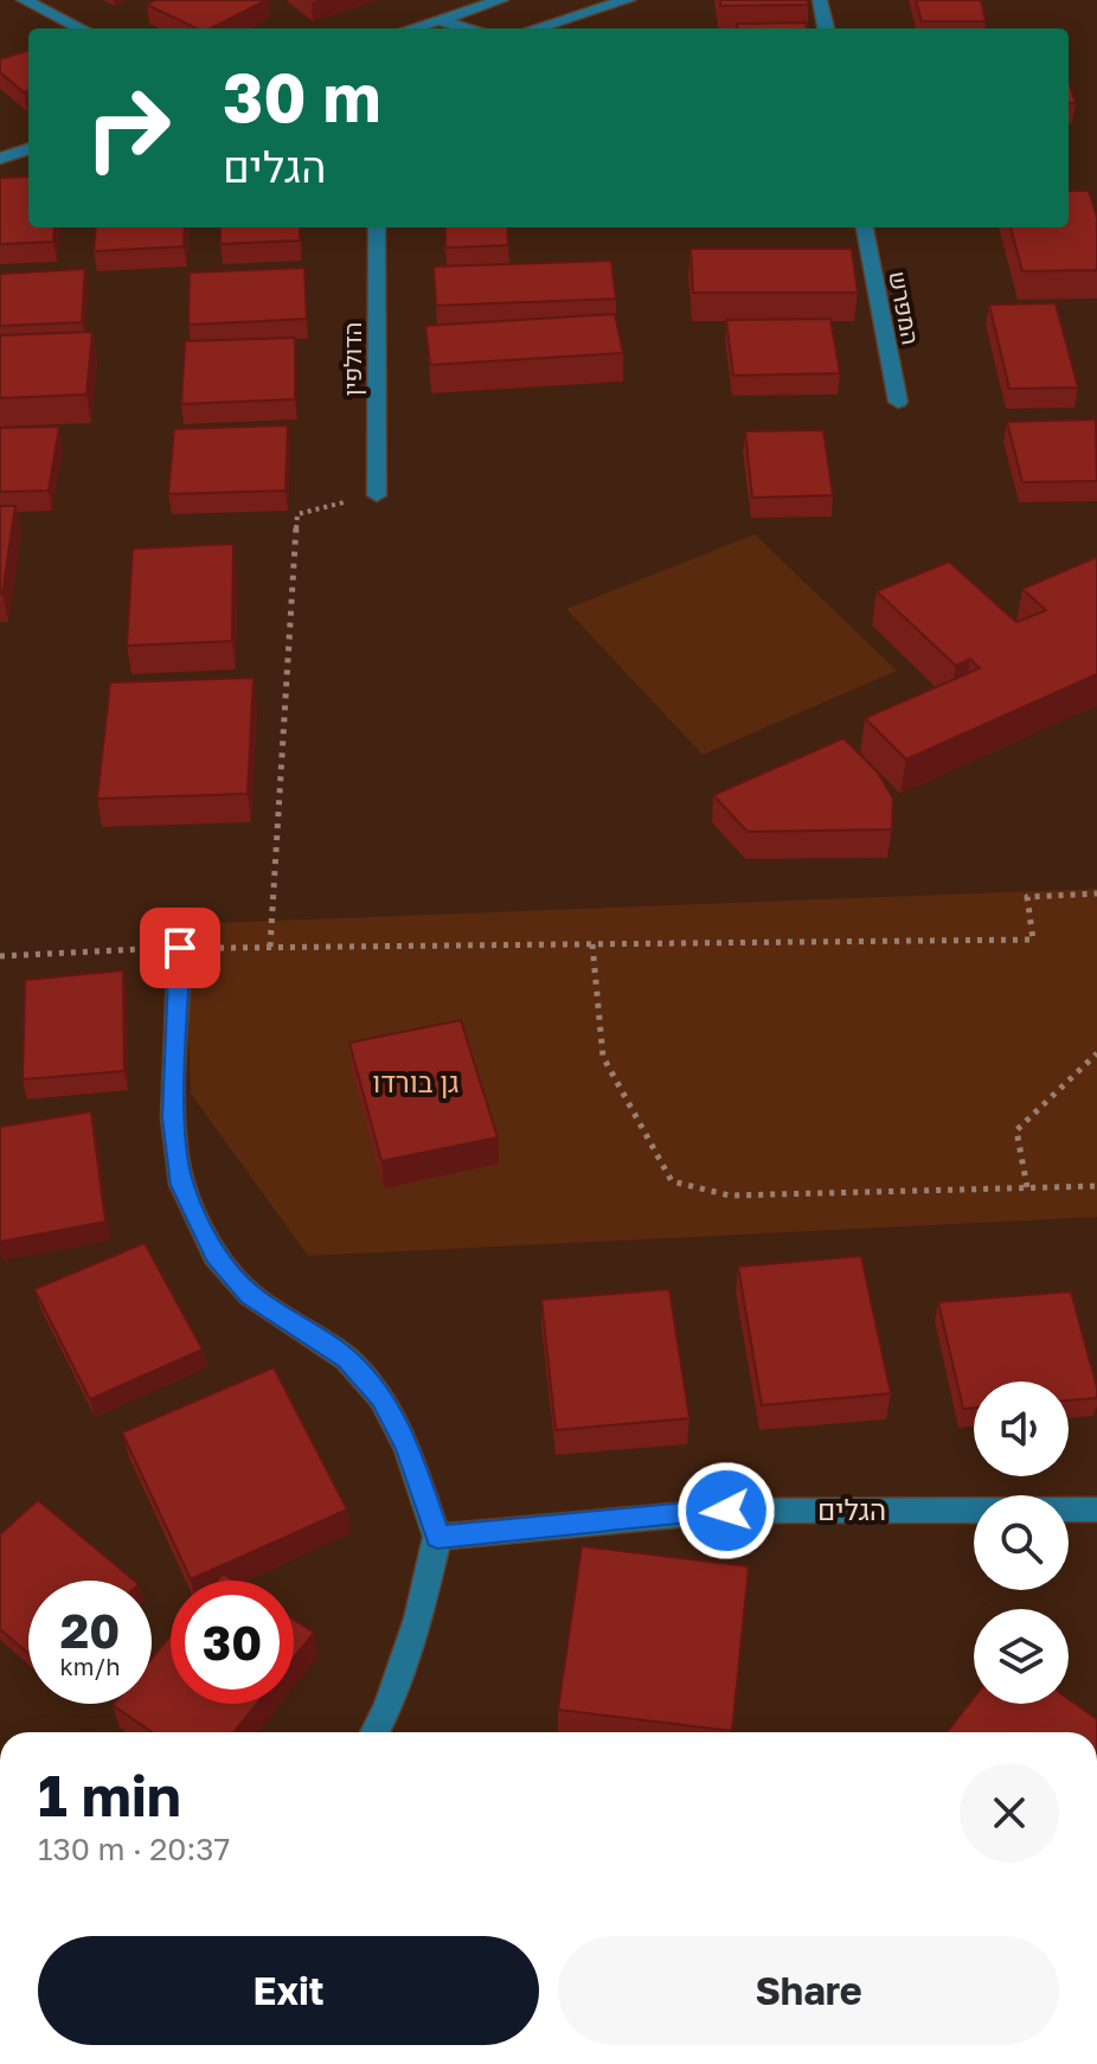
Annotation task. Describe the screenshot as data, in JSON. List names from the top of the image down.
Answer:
{
  "streets": {
    "street": ["המפרש", "הדולפין", "הגלים"]
  },
  "parks": ["גן בורדו"],
  "page": {
    "turn": ["30 m", "הגלים"],
    "speed": "20 km/h",
    "limit": "30",
    "heading": ["1 min", "130 m · 20:37"],
    "buttons": ["Exit", "Share"]
  }
}
